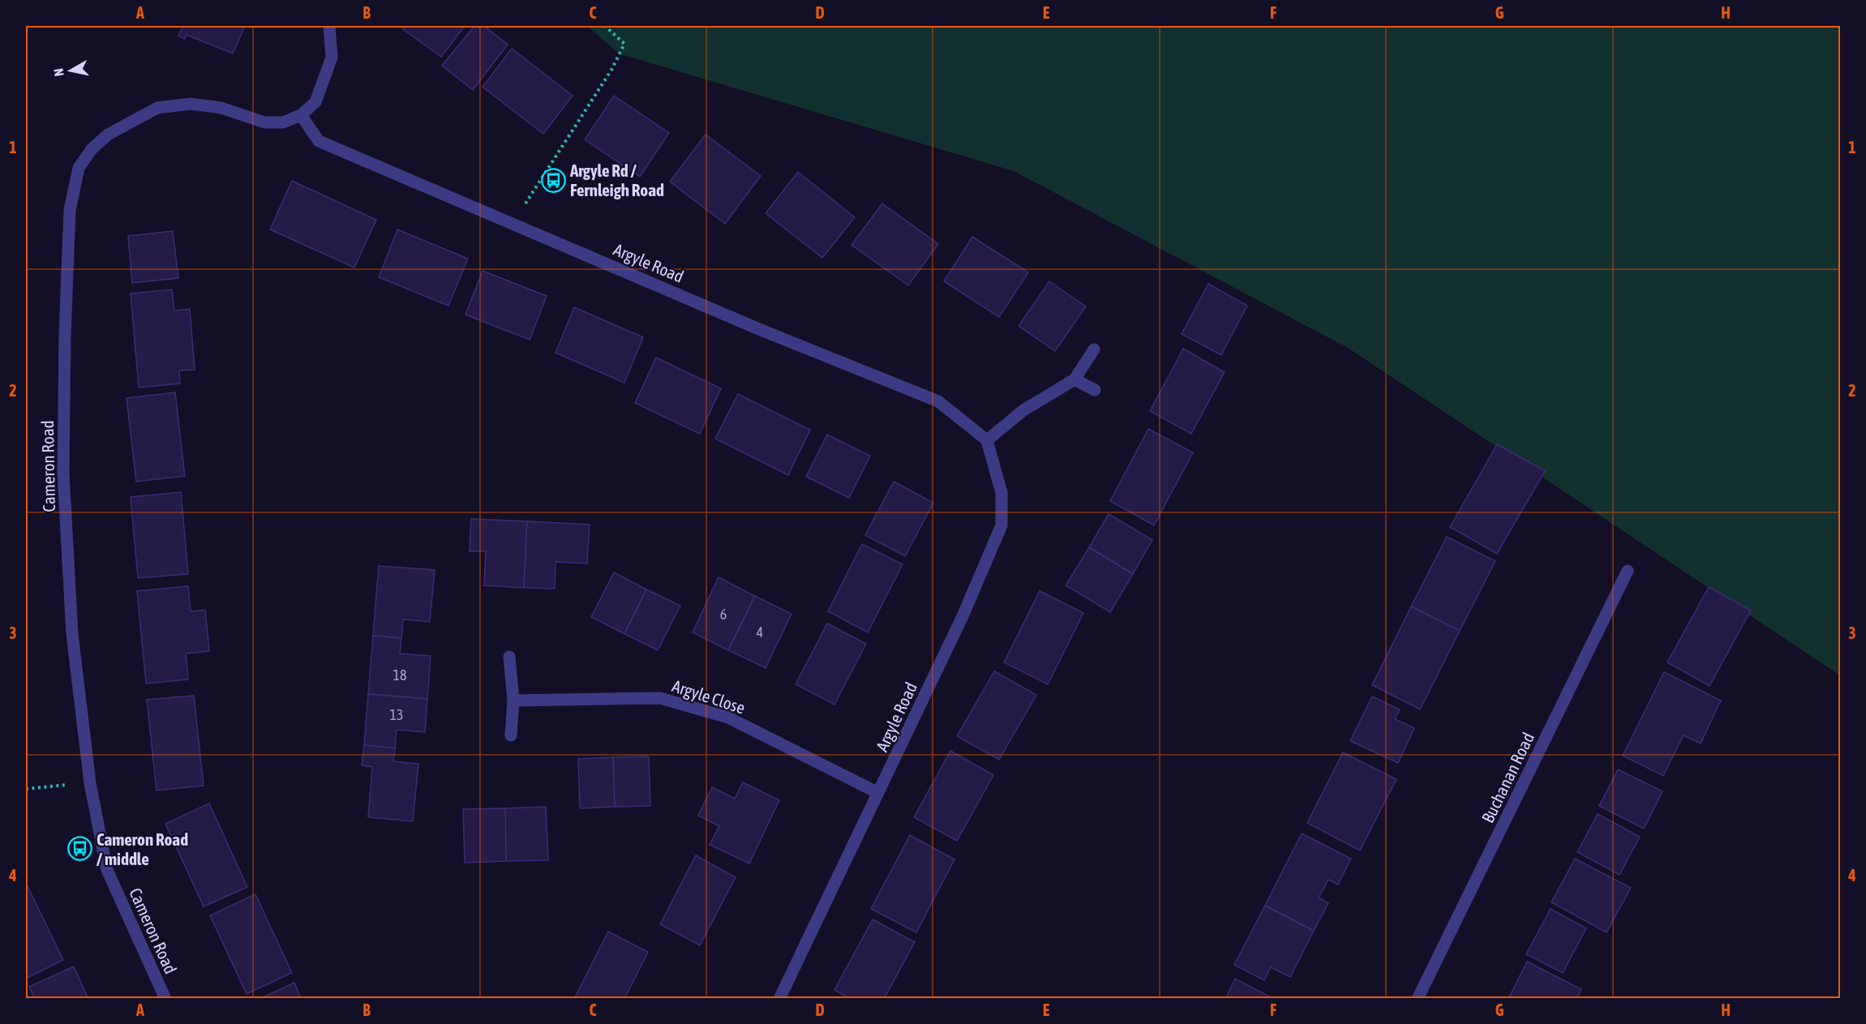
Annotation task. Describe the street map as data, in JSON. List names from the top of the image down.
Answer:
{
  "streets": {
    "street": [
      "Argyle Road",
      "Cameron Road",
      "Argyle Close",
      "Buchanan Road"
    ]
  },
  "crossings": [
    ["Argyle Road", "Cameron Road"],
    ["Argyle Road", "Argyle Close"]
  ],
  "places": {
    "bus stop": ["Argyle Rd / Fernleigh Road", "Cameron Road / middle"]
  },
  "house_numbers": [
    "6",
    "4",
    "18",
    "13"
  ],
  "north": "left",
  "grid": {
    "columns": [
      "A",
      "B",
      "C",
      "D",
      "E",
      "F",
      "G",
      "H"
    ],
    "rows": [
      "1",
      "2",
      "3",
      "4"
    ]
  }
}
